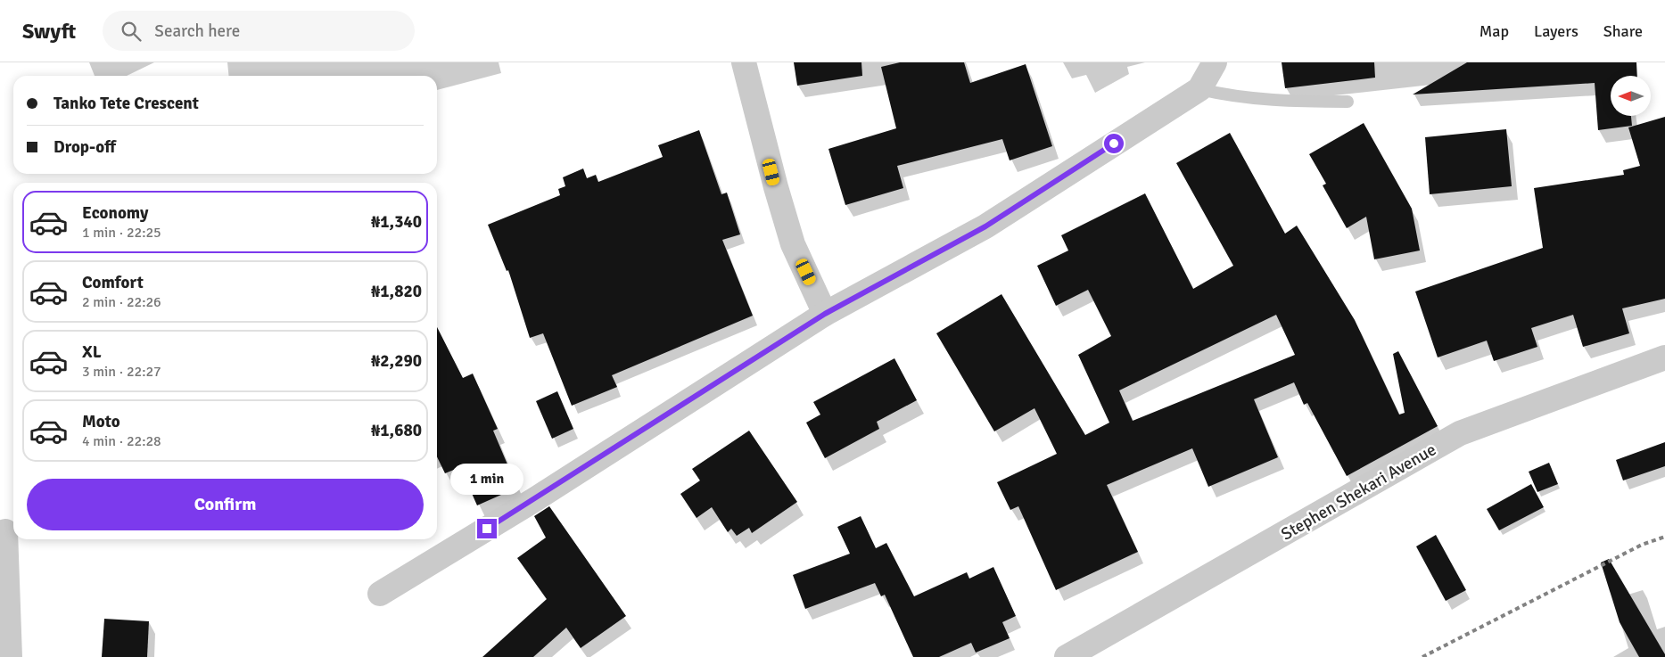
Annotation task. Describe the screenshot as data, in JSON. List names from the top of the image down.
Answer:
{
  "streets": {
    "street": ["Stephen Shekari Avenue"]
  },
  "north": "left",
  "page": {
    "header": "Swyft",
    "search": "Search here",
    "nav": ["Map", "Layers", "Share"],
    "banner": ["Tanko Tete Crescent", "Drop-off"],
    "list": [
      {
        "name": "Economy",
        "note": "1 min · 22:25",
        "value": "₦1,340"
      },
      {
        "name": "Comfort",
        "note": "2 min · 22:26",
        "value": "₦1,820"
      },
      {
        "name": "XL",
        "note": "3 min · 22:27",
        "value": "₦2,290"
      },
      {
        "name": "Moto",
        "note": "4 min · 22:28",
        "value": "₦1,680"
      }
    ],
    "bubble": "1 min",
    "buttons": "Confirm"
  }
}
